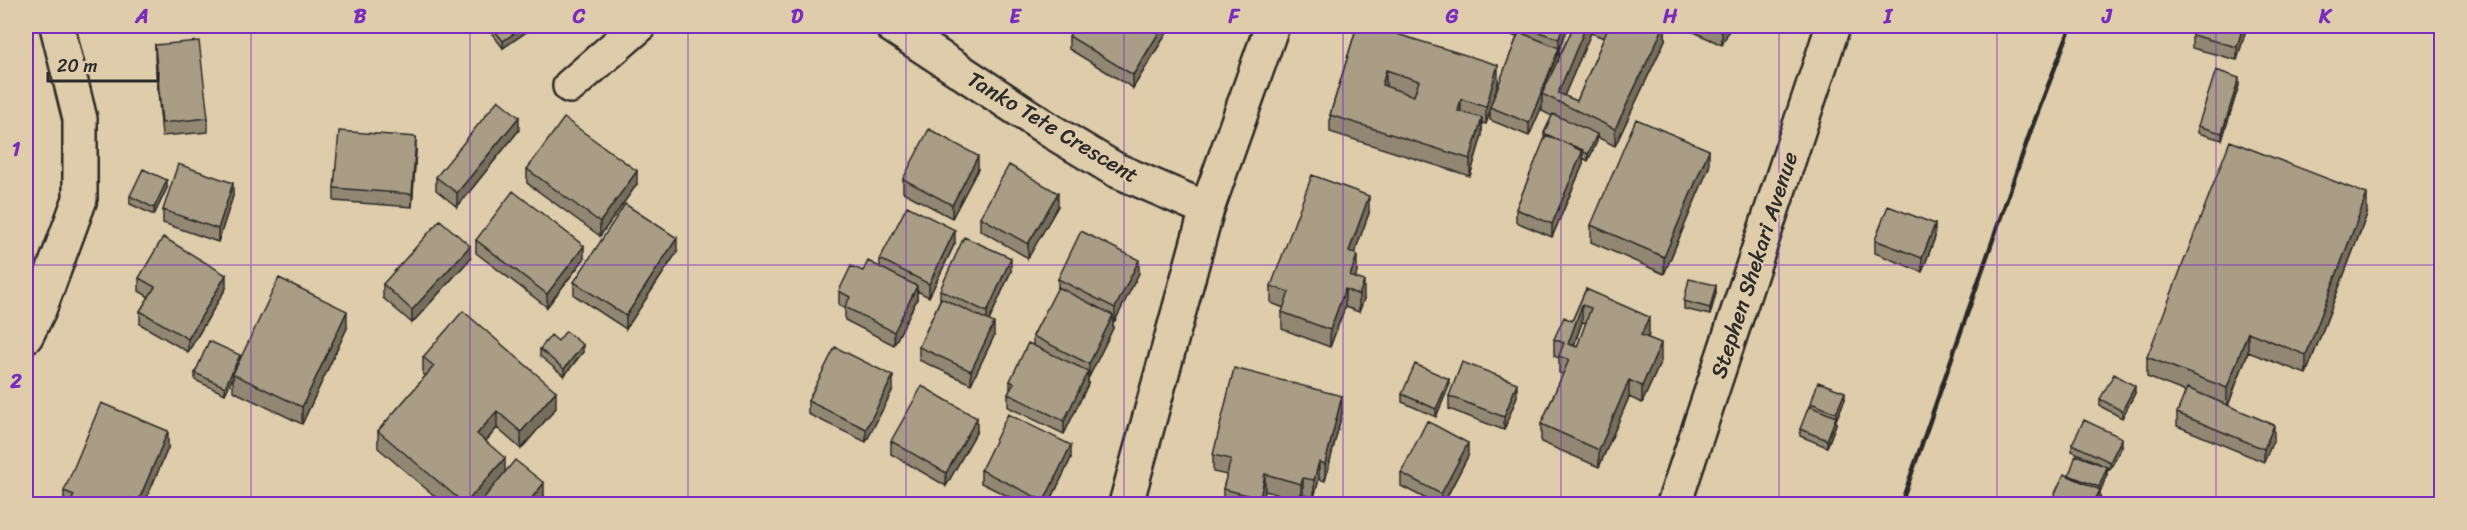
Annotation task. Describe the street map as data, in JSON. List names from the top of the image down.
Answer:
{
  "streets": {
    "street": ["Tanko Tete Crescent", "Stephen Shekari Avenue"]
  },
  "scale_bar": "20 m",
  "grid": {
    "columns": [
      "A",
      "B",
      "C",
      "D",
      "E",
      "F",
      "G",
      "H",
      "I",
      "J",
      "K"
    ],
    "rows": ["1", "2"]
  }
}
